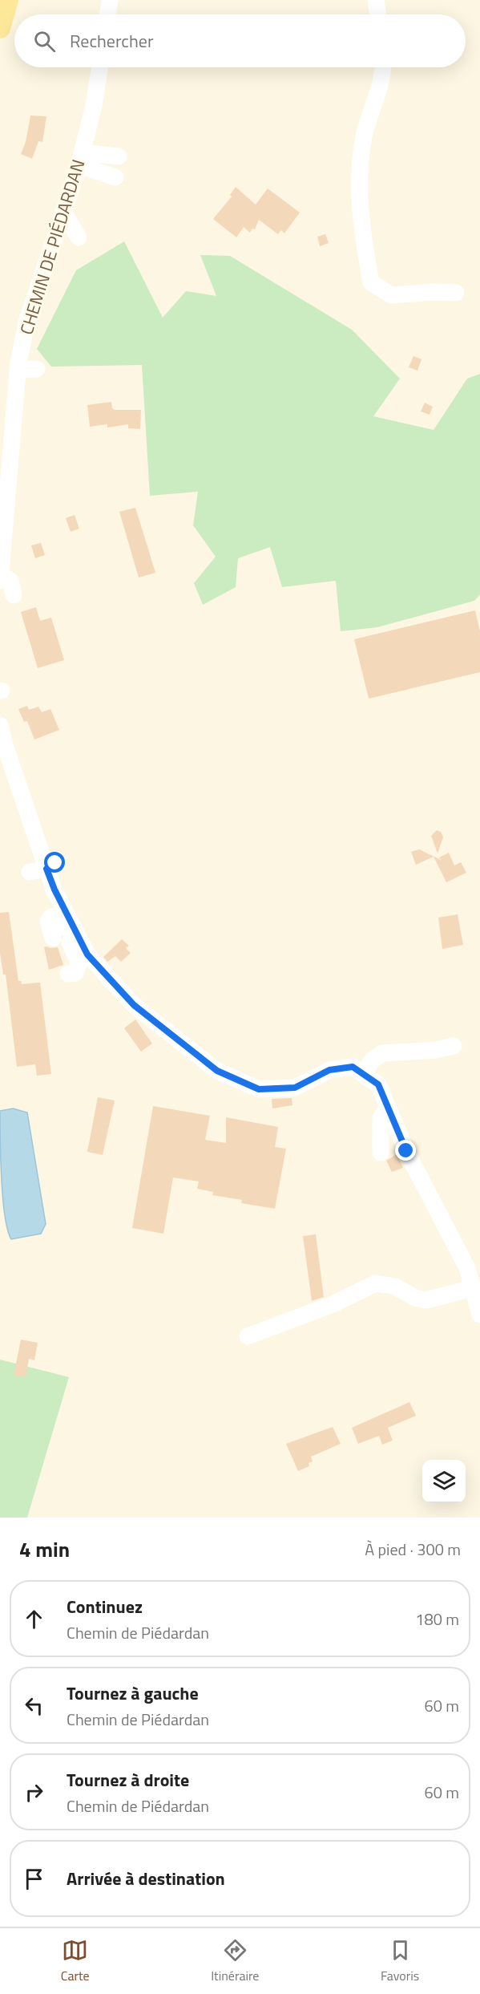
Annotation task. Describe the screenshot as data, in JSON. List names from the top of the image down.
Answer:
{
  "streets": {
    "street": ["CHEMIN DE PIÉDARDAN"]
  },
  "page": {
    "search": "Rechercher",
    "heading": ["4 min", "À pied · 300 m"],
    "list": [
      ["Continuez", "Chemin de Piédardan", "180 m"],
      ["Tournez à gauche", "Chemin de Piédardan", "60 m"],
      ["Tournez à droite", "Chemin de Piédardan", "60 m"],
      "Arrivée à destination"
    ],
    "nav": ["Carte", "Itinéraire", "Favoris"]
  }
}
